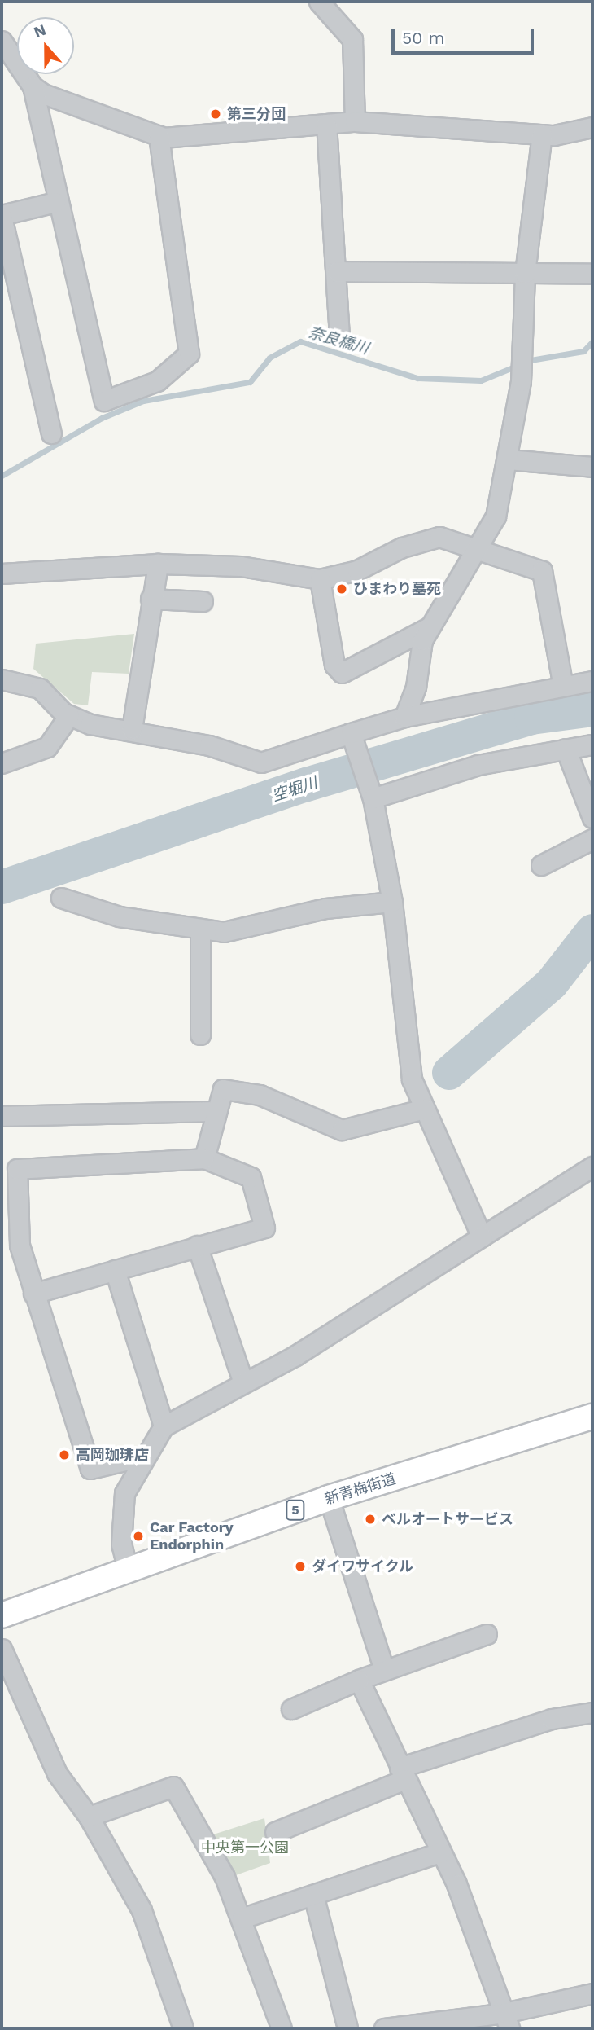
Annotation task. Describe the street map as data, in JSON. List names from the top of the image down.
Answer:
{
  "streets": {
    "main road": ["新青梅街道", "5"]
  },
  "water": ["奈良橋川", "空堀川"],
  "parks": ["中央第一公園"],
  "places": [
    "第三分団",
    "ひまわり墓苑",
    "高岡珈琲店",
    "ベルオートサービス",
    "Car Factory Endorphin",
    "ダイワサイクル"
  ],
  "scale_bar": "50 m",
  "north": "top"
}
